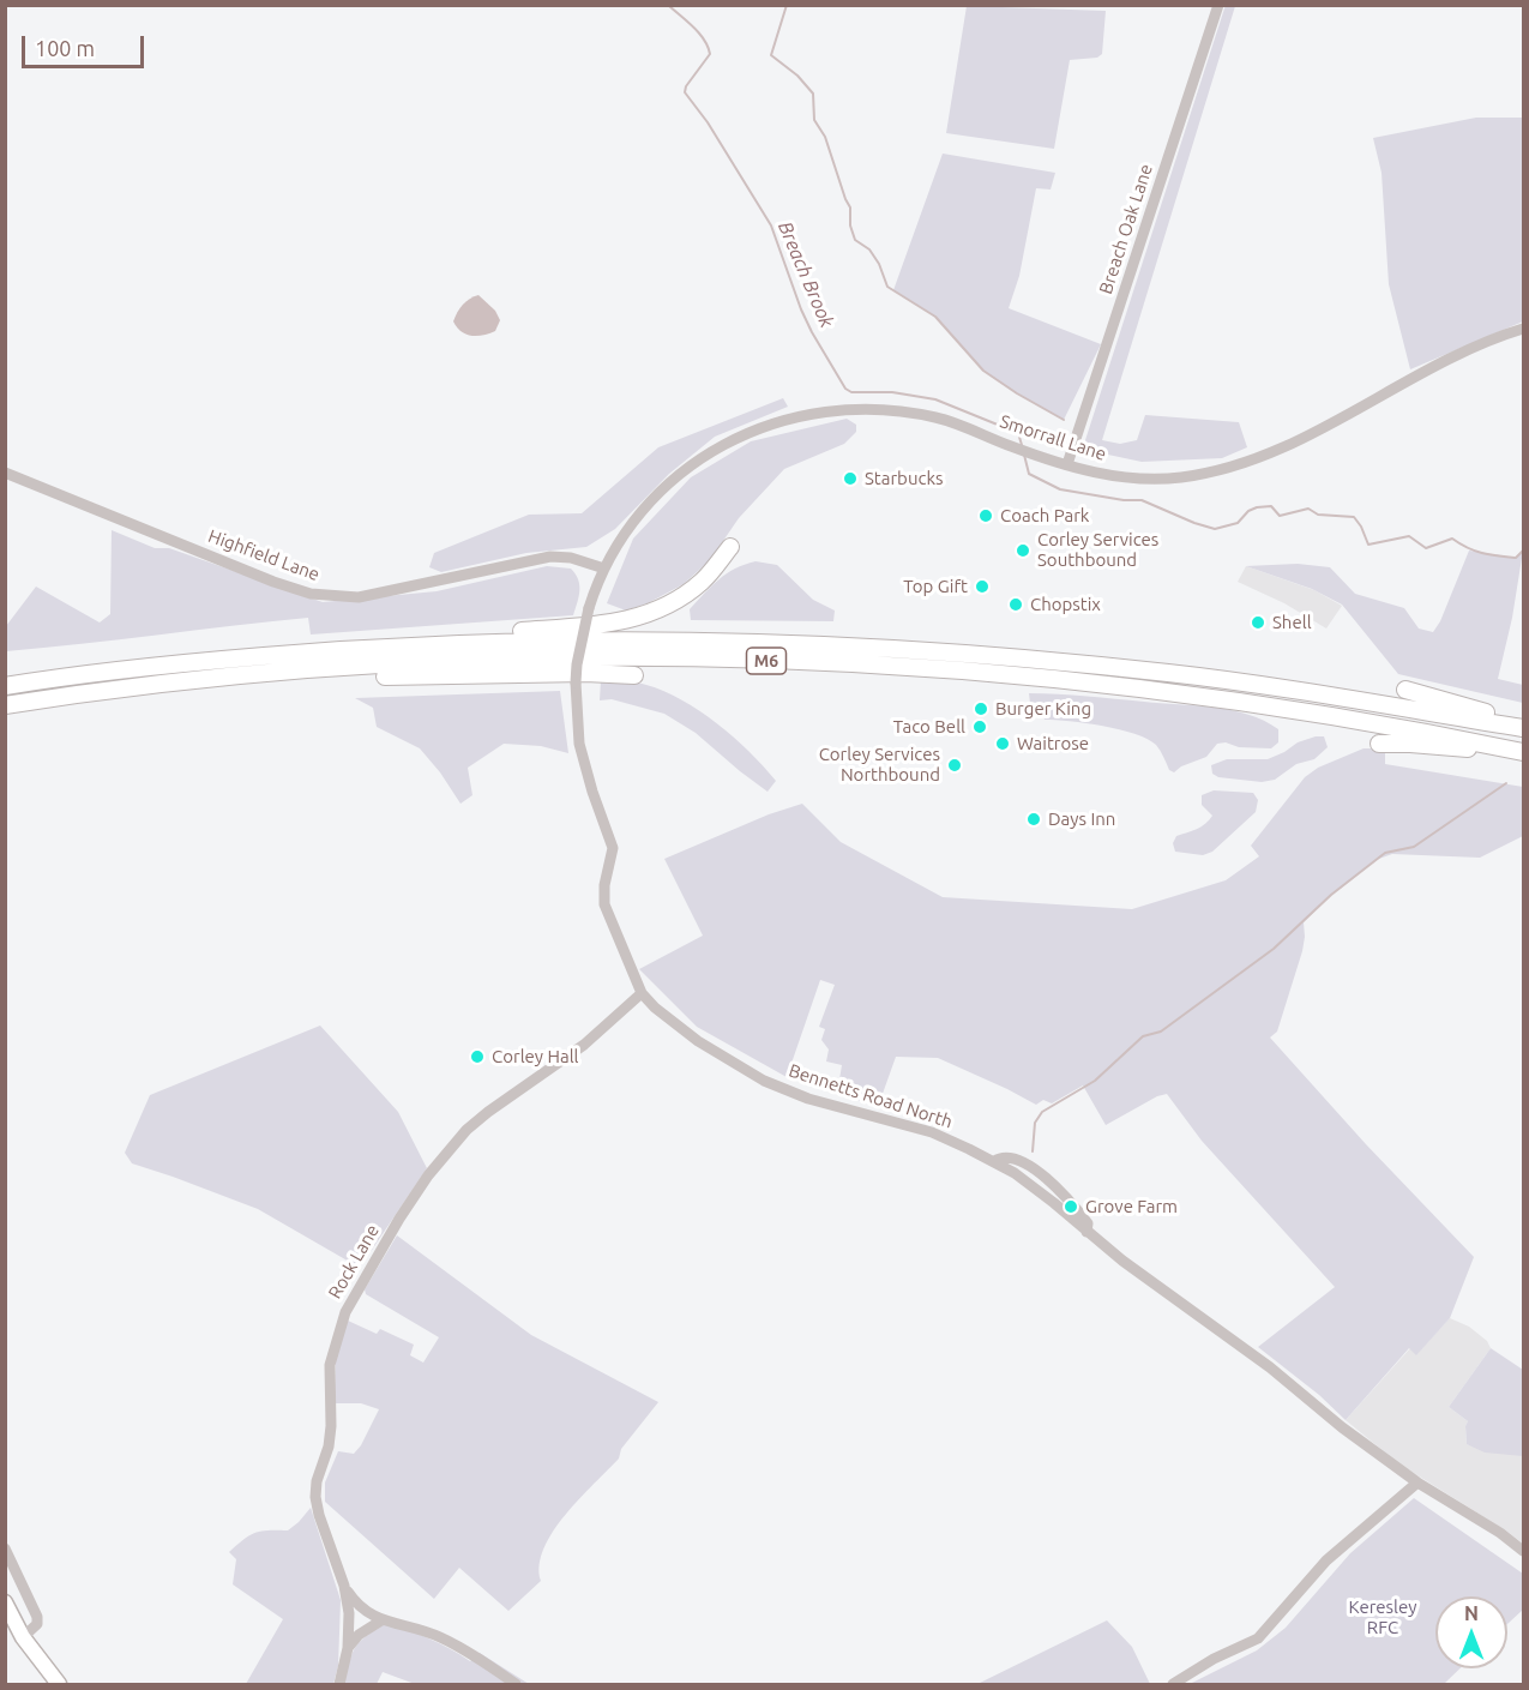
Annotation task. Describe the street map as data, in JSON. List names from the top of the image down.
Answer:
{
  "streets": {
    "highway": ["M6"],
    "street": [
      "Breach Oak Lane",
      "Smorrall Lane",
      "Highfield Lane",
      "Bennetts Road North",
      "Rock Lane"
    ]
  },
  "crossings": [
    ["Breach Oak Lane", "Smorrall Lane"],
    ["Smorrall Lane", "Highfield Lane"],
    ["Smorrall Lane", "Bennetts Road North"],
    ["Highfield Lane", "Bennetts Road North"],
    ["Bennetts Road North", "Rock Lane"]
  ],
  "water": ["Breach Brook"],
  "parks": ["Keresley RFC"],
  "places": [
    "Starbucks",
    "Coach Park",
    "Corley Services Southbound",
    "Top Gift",
    "Chopstix",
    "Shell",
    "Burger King",
    "Taco Bell",
    "Waitrose",
    "Corley Services Northbound",
    "Days Inn",
    "Corley Hall",
    "Grove Farm"
  ],
  "scale_bar": "100 m",
  "north": "top"
}
